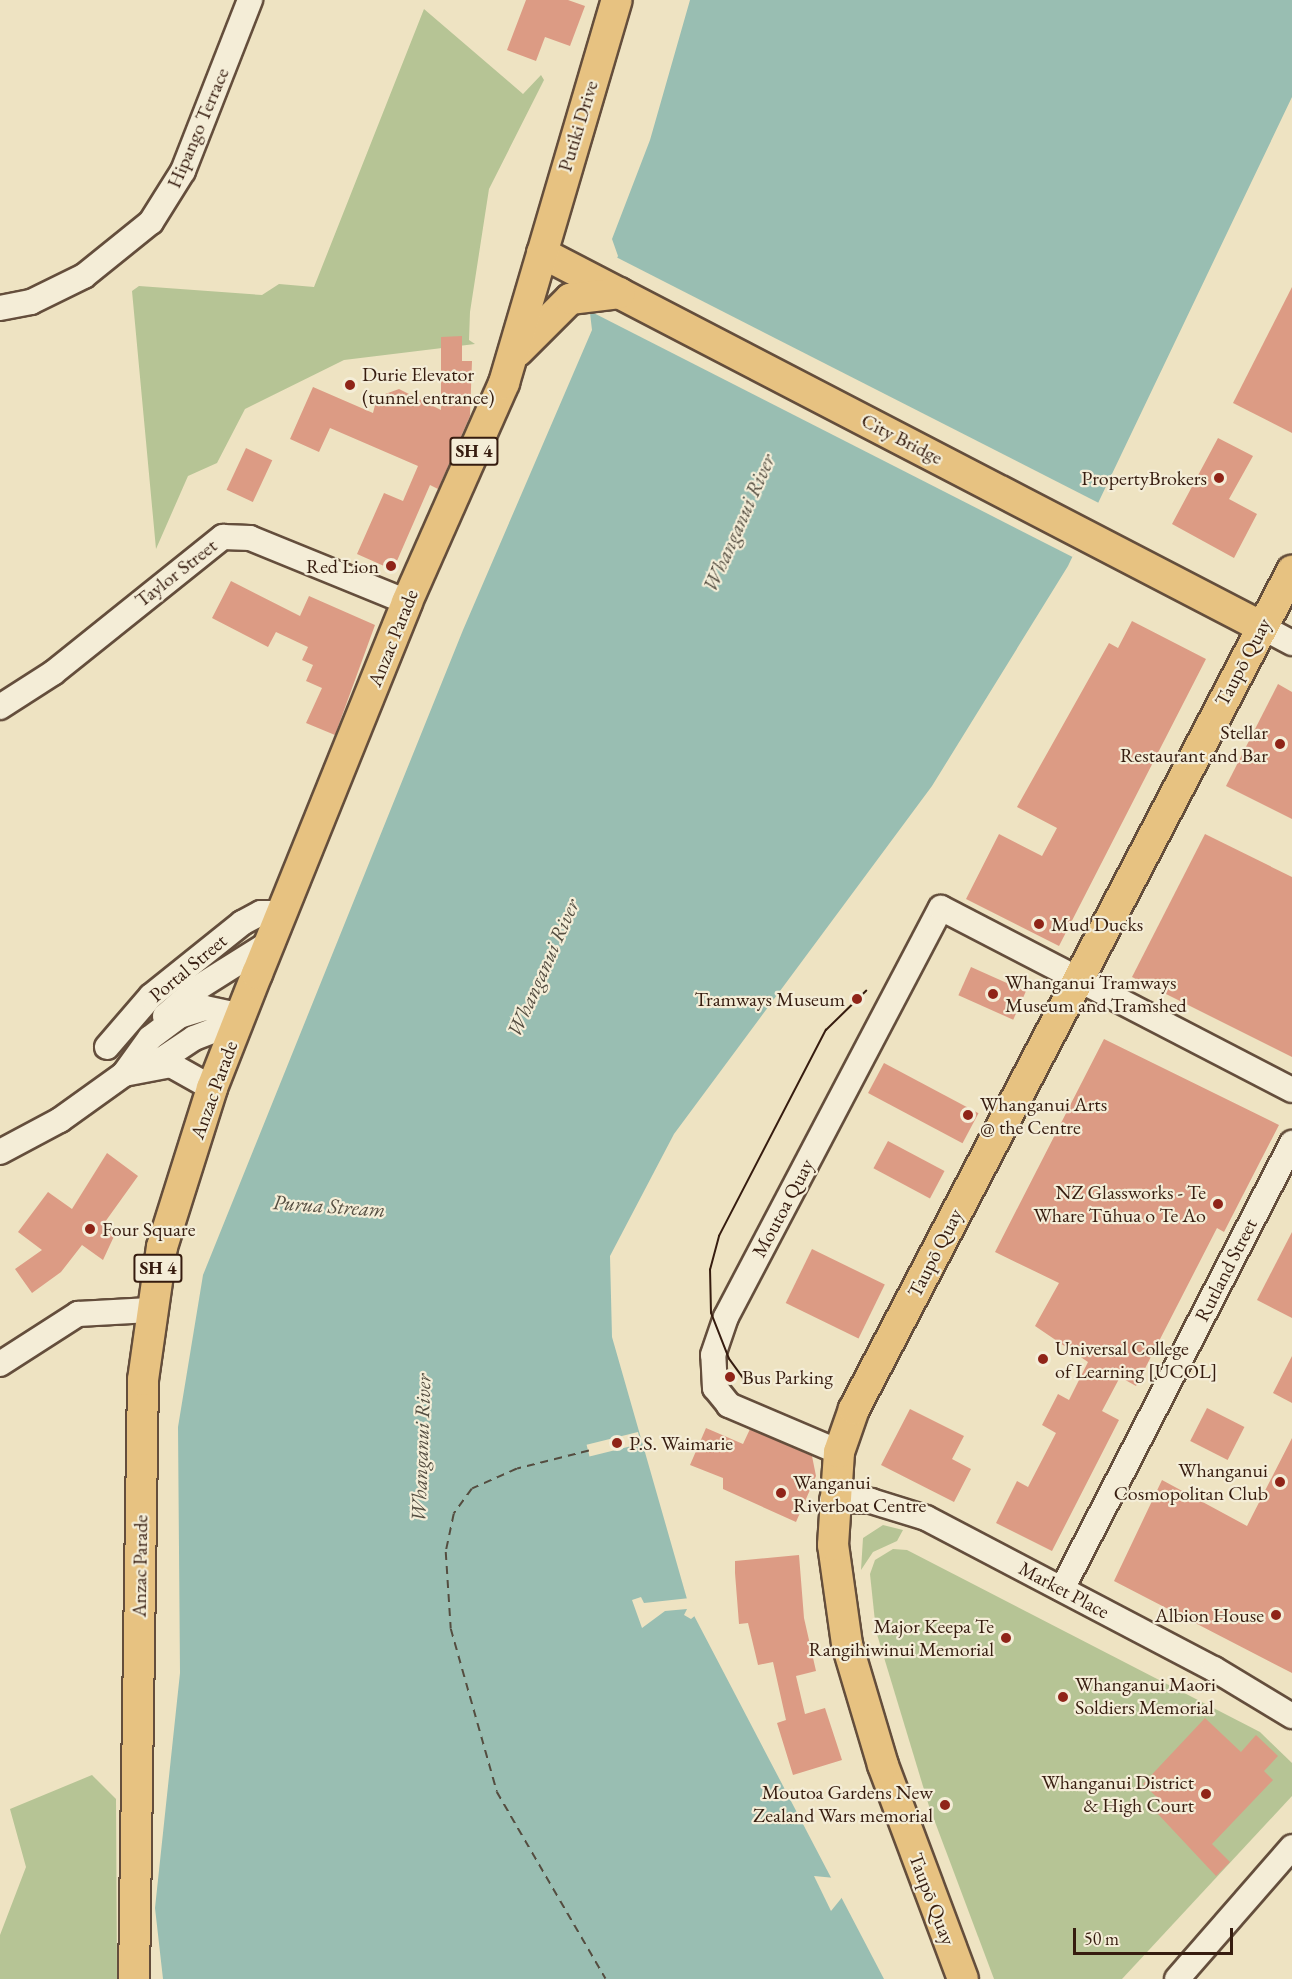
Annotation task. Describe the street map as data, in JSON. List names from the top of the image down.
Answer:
{
  "streets": {
    "main road": [
      "Putiki Drive",
      "City Bridge",
      "SH 4",
      "Anzac Parade",
      "Taupō Quay"
    ],
    "street": [
      "Hipango Terrace",
      "Taylor Street",
      "Portal Street",
      "Moutoa Quay",
      "Rutland Street",
      "Market Place"
    ]
  },
  "crossings": [
    ["Putiki Drive", "City Bridge"],
    ["Putiki Drive", "Anzac Parade"],
    ["City Bridge", "Anzac Parade"],
    ["City Bridge", "Taupō Quay"],
    ["Taylor Street", "Anzac Parade"],
    ["Anzac Parade", "Portal Street"],
    ["Taupō Quay", "Moutoa Quay"],
    ["Taupō Quay", "Market Place"],
    ["Rutland Street", "Market Place"]
  ],
  "water": ["Whanganui River", "Purua Stream"],
  "places": [
    "Durie Elevator (tunnel entrance)",
    "PropertyBrokers",
    "Red Lion",
    "Stellar Restaurant and Bar",
    "Mud Ducks",
    "Whanganui Tramways Museum and Tramshed",
    "Tramways Museum",
    "Whanganui Arts @ the Centre",
    "NZ Glassworks - Te Whare Tūhua o Te Ao",
    "Four Square",
    "Universal College of Learning [UCOL]",
    "Bus Parking",
    "P.S. Waimarie",
    "Whanganui Cosmopolitan Club",
    "Wanganui Riverboat Centre",
    "Albion House",
    "Major Keepa Te Rangihiwinui Memorial",
    "Whanganui Maori Soldiers Memorial",
    "Whanganui District & High Court",
    "Moutoa Gardens New Zealand Wars memorial"
  ],
  "scale_bar": "50 m"
}
